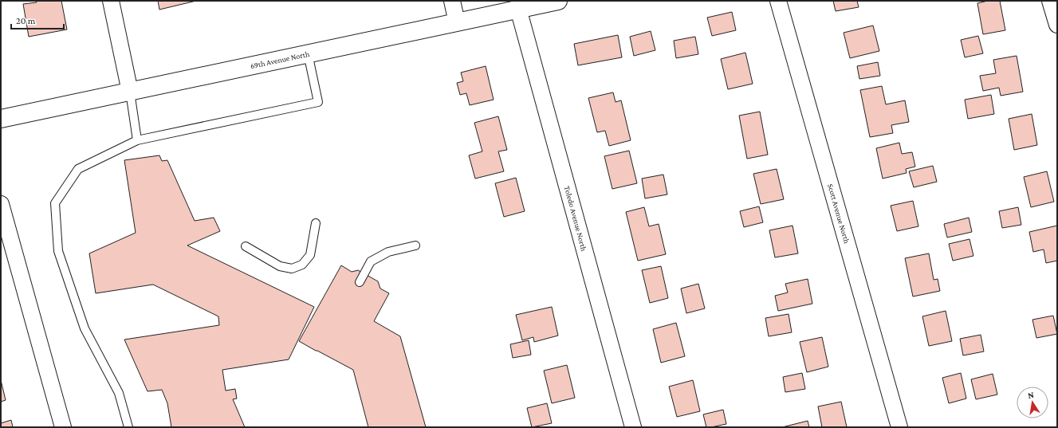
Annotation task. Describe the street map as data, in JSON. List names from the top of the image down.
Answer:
{
  "streets": {
    "street": ["69th Avenue North", "Scott Avenue North", "Toledo Avenue North"]
  },
  "crossings": [
    ["69th Avenue North", "Toledo Avenue North"]
  ],
  "scale_bar": "20 m",
  "north": "top"
}
